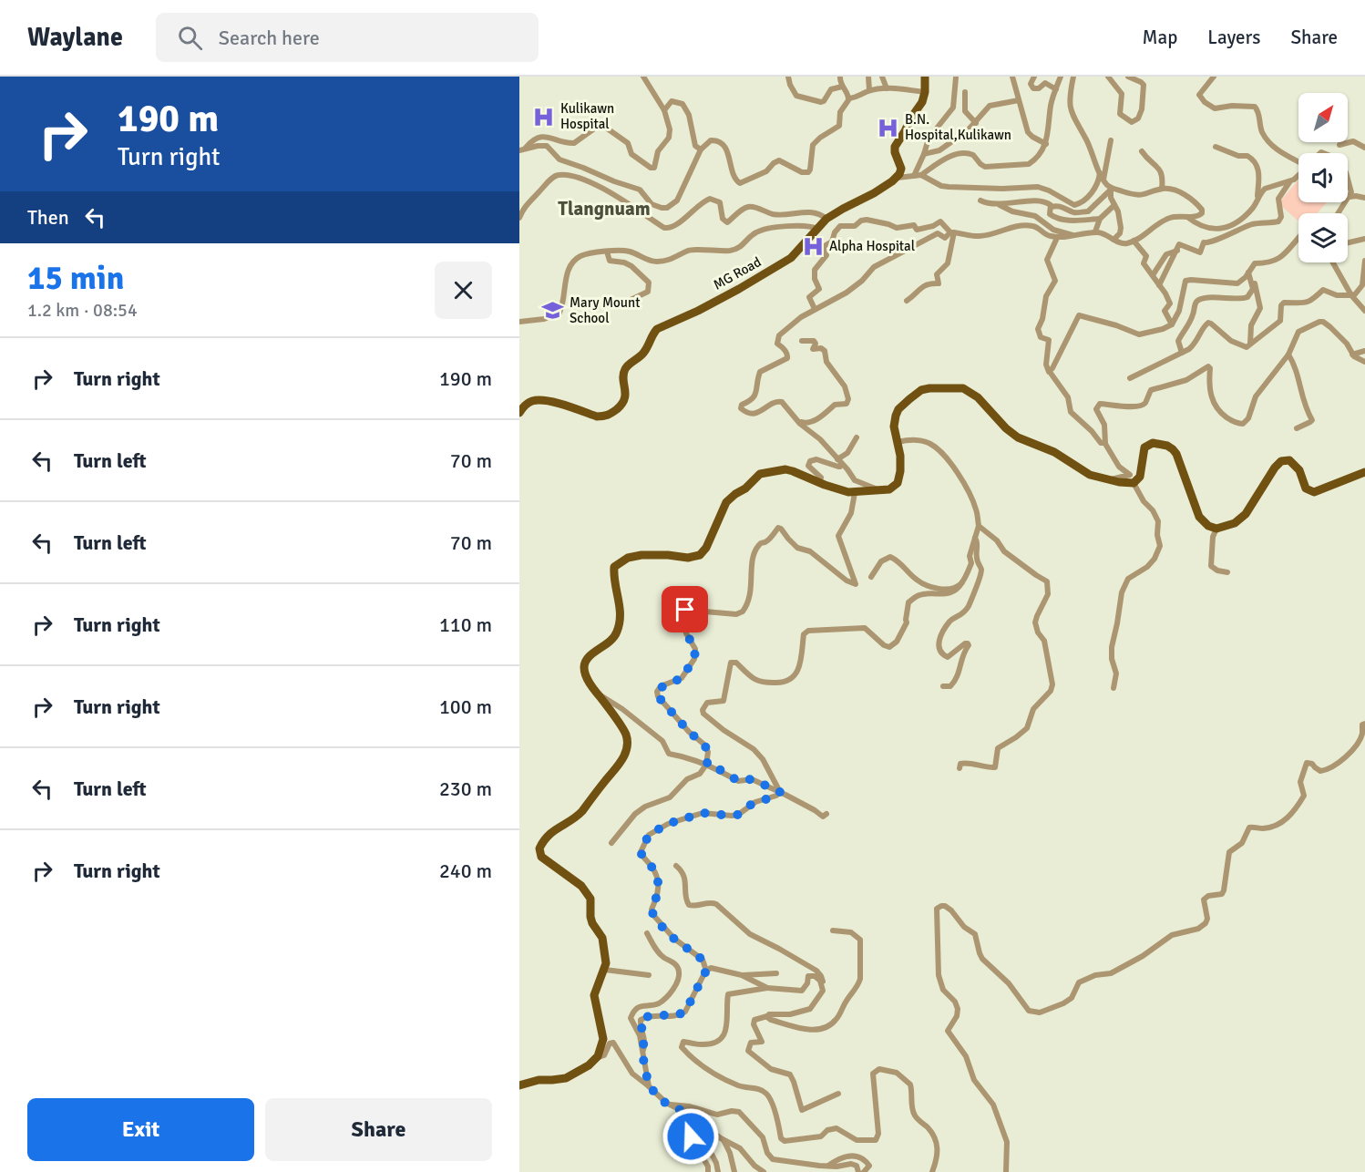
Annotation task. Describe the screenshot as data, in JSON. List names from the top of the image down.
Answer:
{
  "streets": {
    "main road": ["MG Road"]
  },
  "districts": ["Tlangnuam"],
  "places": {
    "hospital": ["Kulikawn Hospital", "B.N. Hospital,Kulikawn", "Alpha Hospital"],
    "school or university": ["Mary Mount School"]
  },
  "north": "top right",
  "page": {
    "header": "Waylane",
    "search": "Search here",
    "nav": ["Map", "Layers", "Share"],
    "turn": ["190 m", "Turn right"],
    "then": "Then",
    "heading": ["15 min", "1.2 km · 08:54"],
    "list": [
      {
        "name": "Turn right",
        "value": "190 m"
      },
      {
        "name": "Turn left",
        "value": "70 m"
      },
      {
        "name": "Turn left",
        "value": "70 m"
      },
      {
        "name": "Turn right",
        "value": "110 m"
      },
      {
        "name": "Turn right",
        "value": "100 m"
      },
      {
        "name": "Turn left",
        "value": "230 m"
      },
      {
        "name": "Turn right",
        "value": "240 m"
      }
    ],
    "buttons": ["Exit", "Share"]
  }
}
